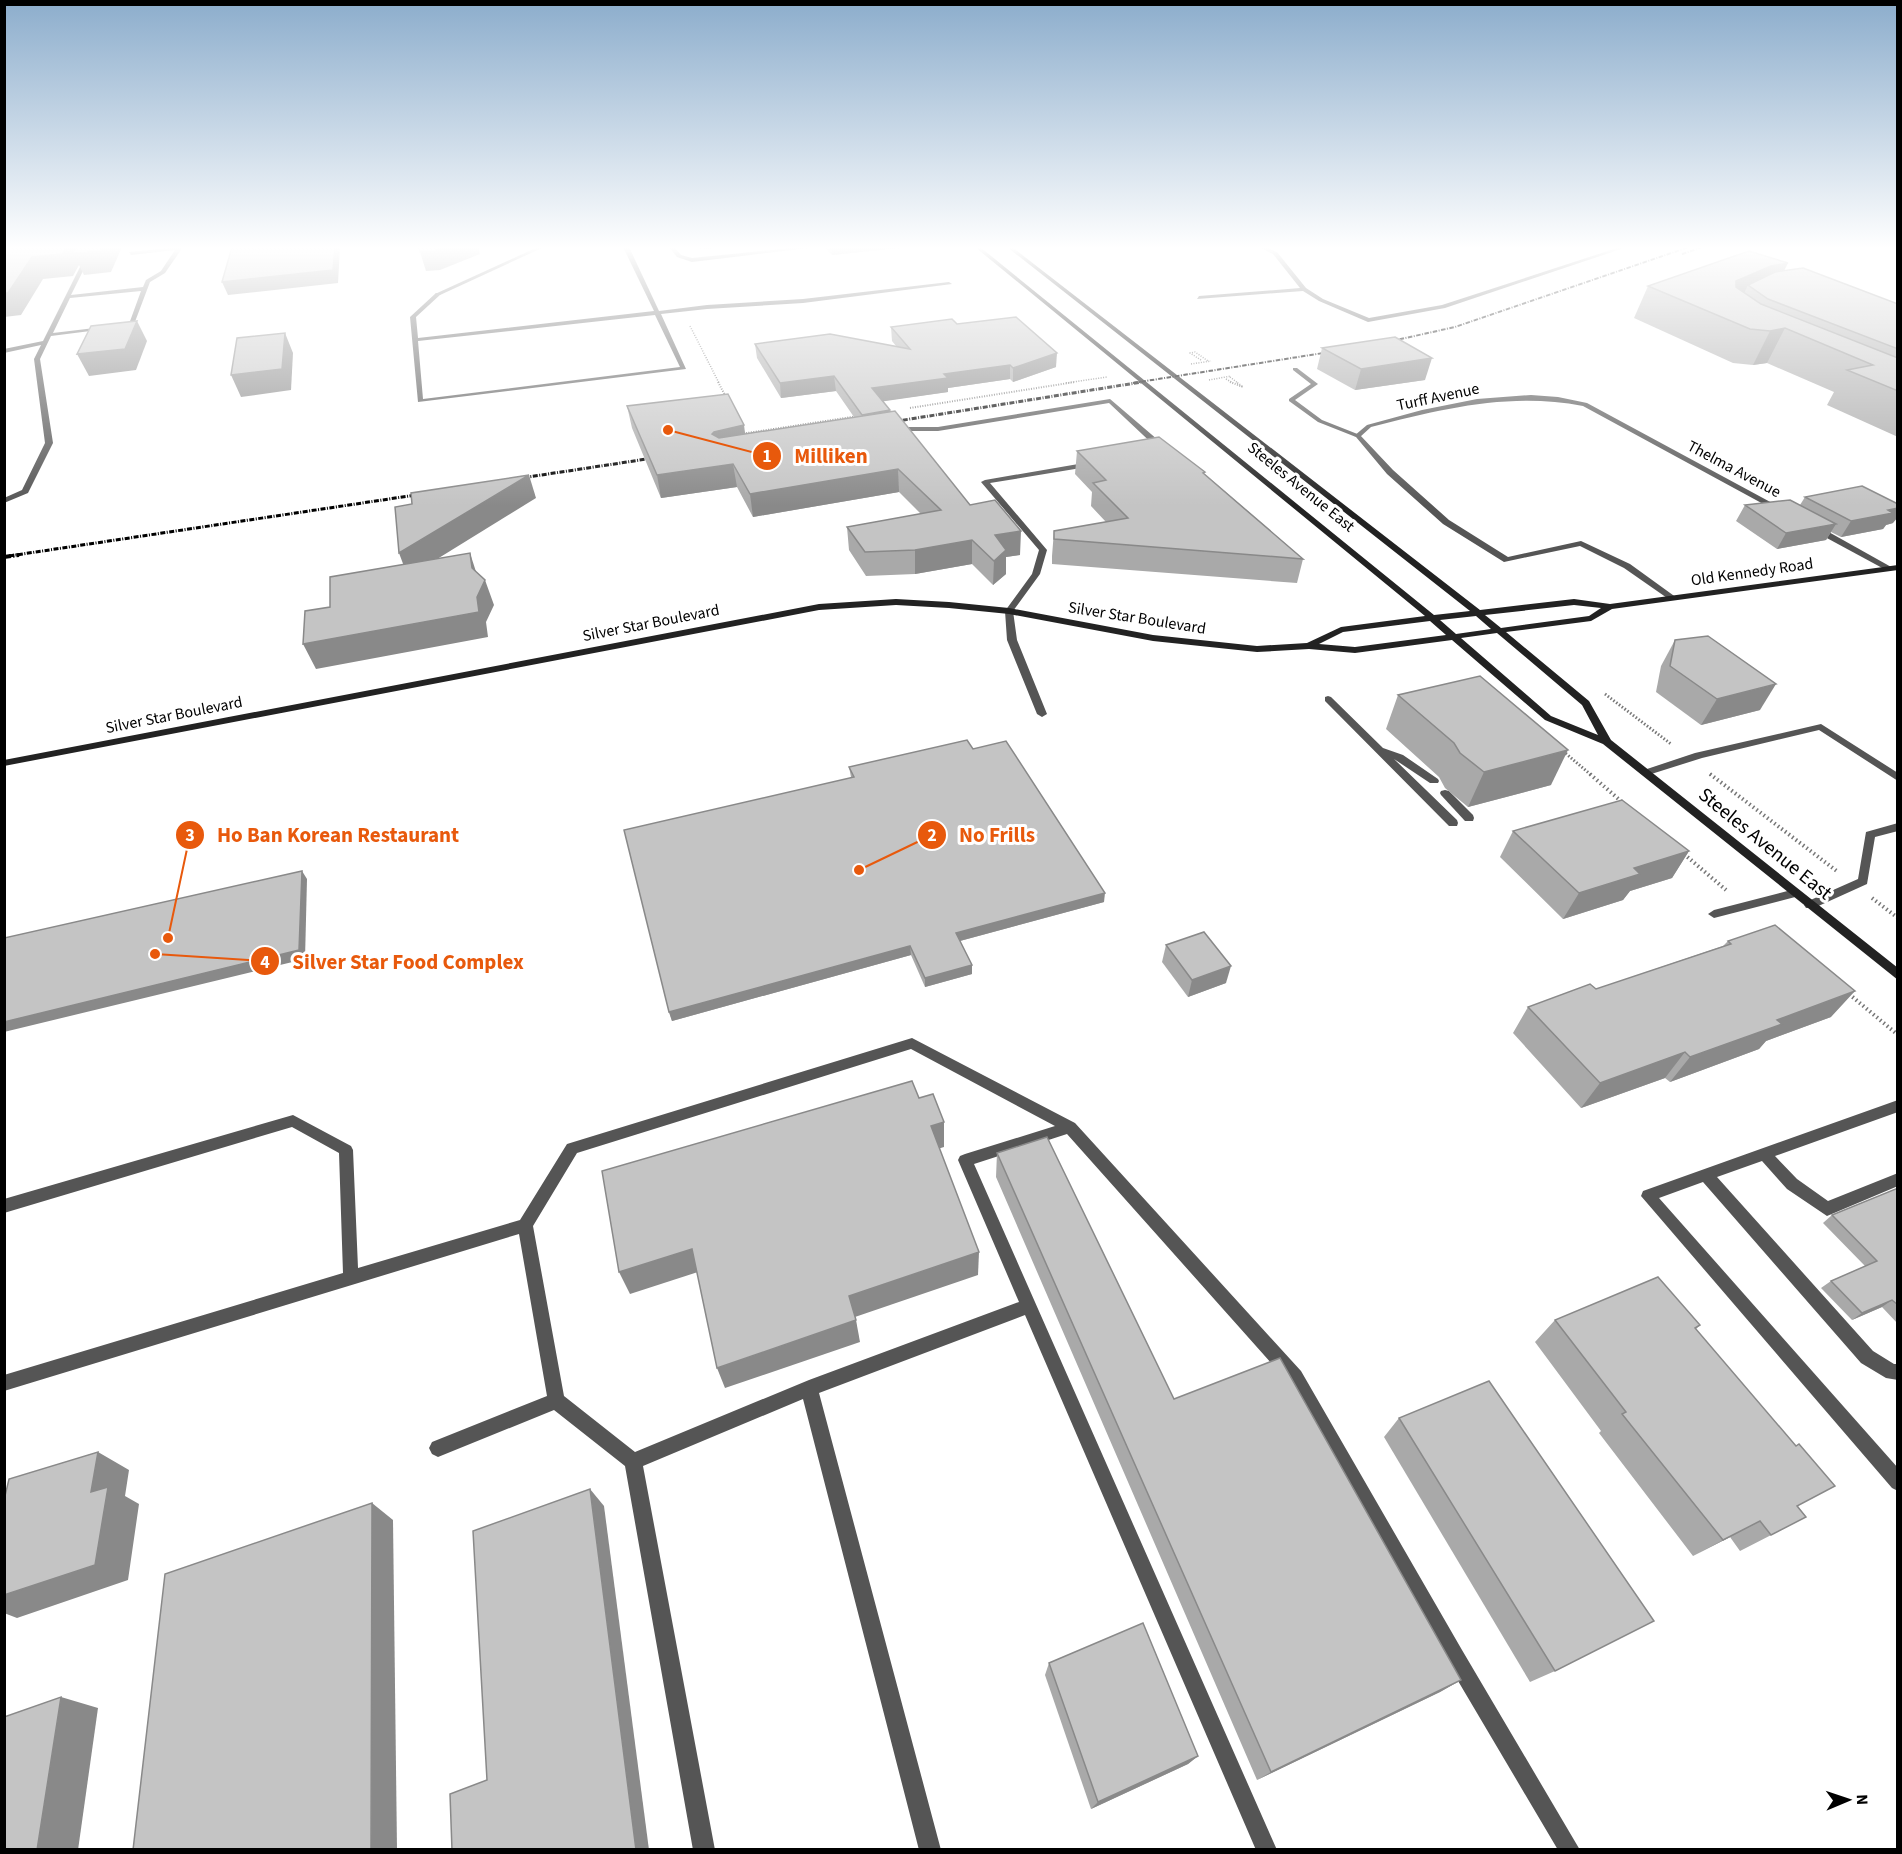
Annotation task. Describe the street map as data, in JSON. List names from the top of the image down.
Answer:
{
  "streets": {
    "main road": ["Steeles Avenue East", "Old Kennedy Road", "Silver Star Boulevard"],
    "street": ["Turff Avenue", "Thelma Avenue"]
  },
  "crossings": [
    ["Turff Avenue", "Thelma Avenue"],
    ["Steeles Avenue East", "Old Kennedy Road"],
    ["Steeles Avenue East", "Silver Star Boulevard"],
    ["Old Kennedy Road", "Silver Star Boulevard"]
  ],
  "places": [
    "Milliken",
    "No Frills",
    "Ho Ban Korean Restaurant",
    "Silver Star Food Complex"
  ],
  "north": "right"
}
